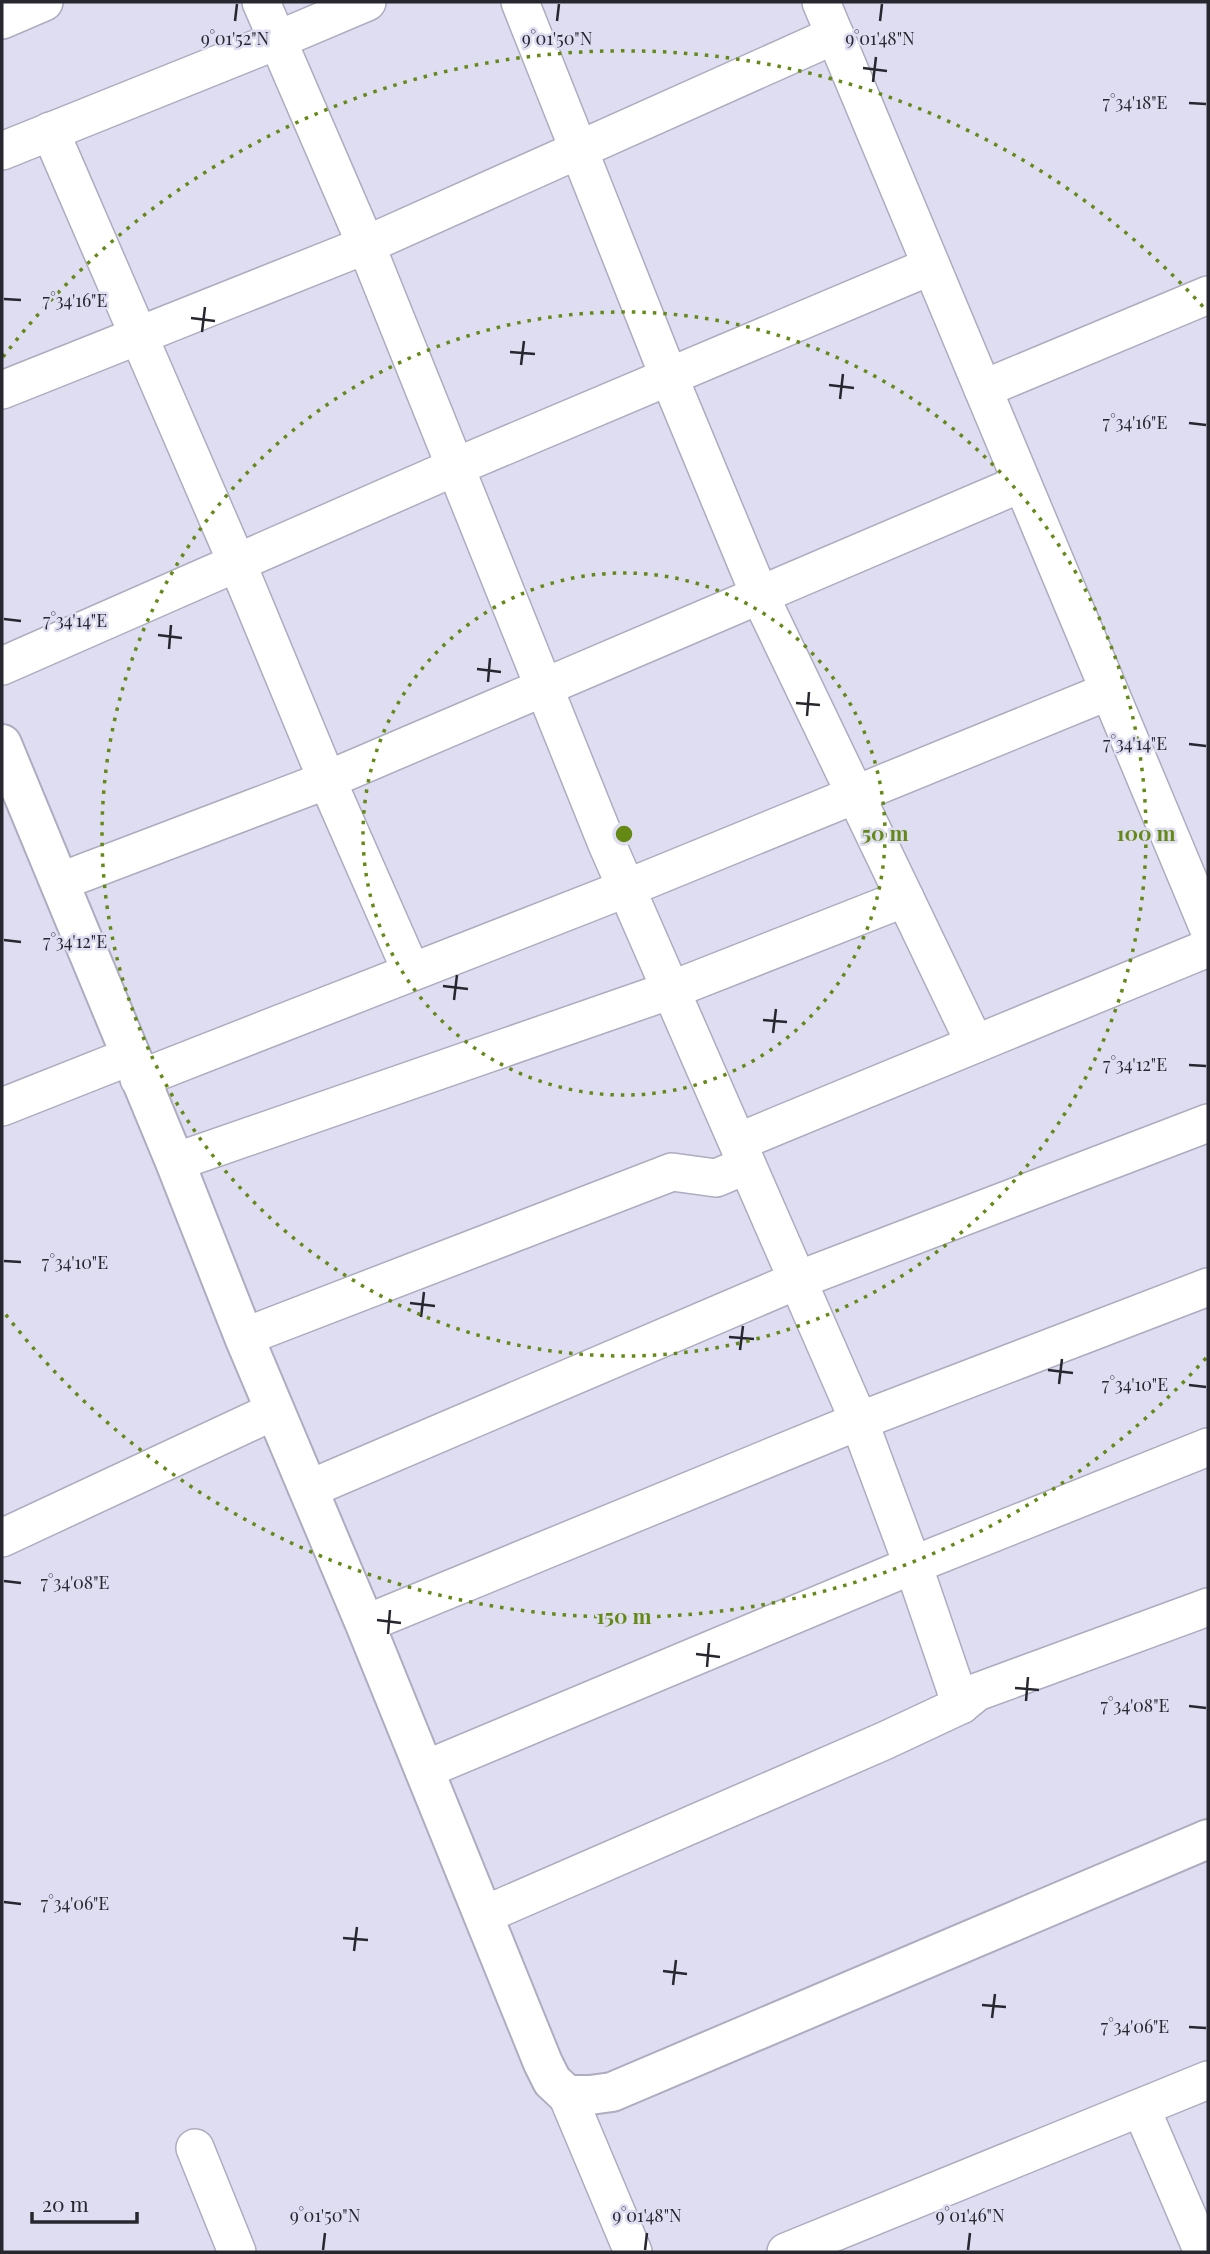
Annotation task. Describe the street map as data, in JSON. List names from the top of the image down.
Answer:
{
  "scale_bar": "20 m",
  "coordinates": [
    "9°01'52\"N",
    "9°01'50\"N",
    "9°01'48\"N",
    "7°34'18\"E",
    "7°34'16\"E",
    "7°34'14\"E",
    "7°34'12\"E",
    "7°34'10\"E",
    "7°34'08\"E",
    "7°34'06\"E",
    "9°01'46\"N"
  ],
  "rings": ["50 m", "100 m", "150 m"]
}
